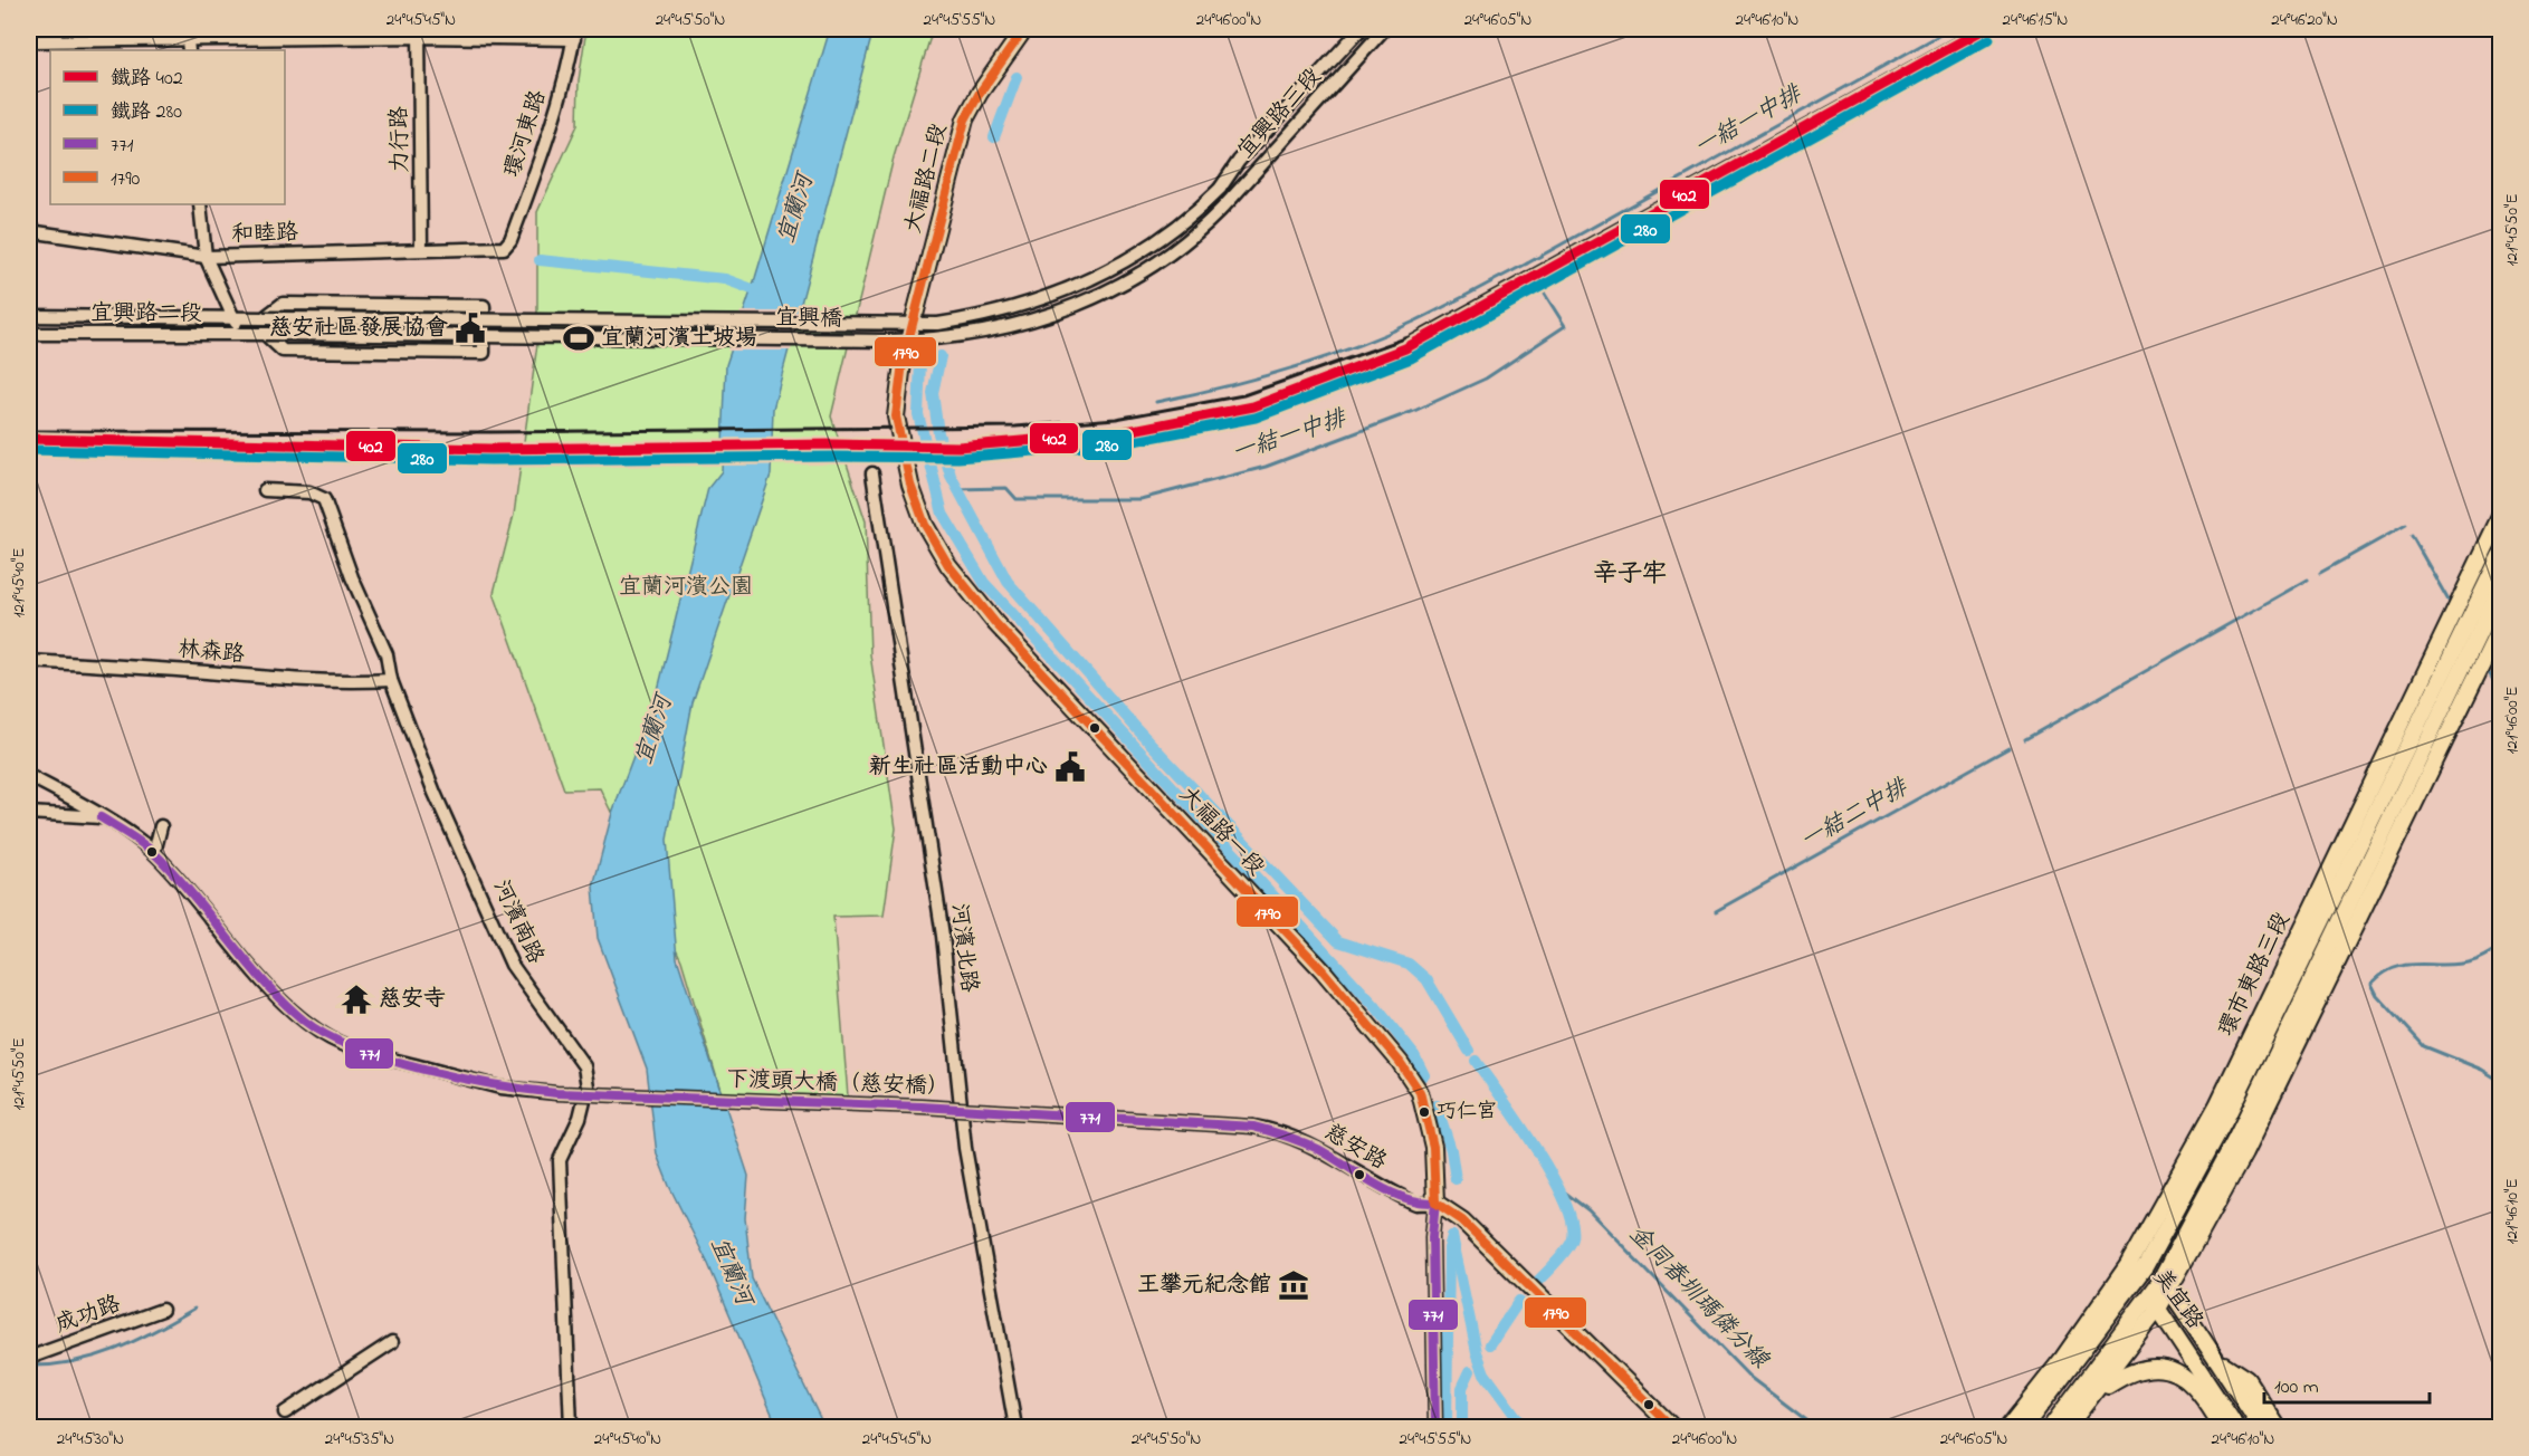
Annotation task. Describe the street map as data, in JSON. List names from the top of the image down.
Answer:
{
  "streets": {
    "main road": [
      "大福路二段",
      "大福路一段",
      "環市東路三段",
      "美宜路"
    ],
    "street": [
      "宜興路三段",
      "環河東路",
      "力行路",
      "和睦路",
      "宜興路二段",
      "宜興橋",
      "林森路",
      "河濱南路",
      "河濱北路",
      "下渡頭大橋（慈安橋）",
      "慈安路",
      "成功路"
    ]
  },
  "crossings": [
    ["宜興路三段", "宜興橋"],
    ["環河東路", "和睦路"],
    ["力行路", "和睦路"],
    ["大福路二段", "大福路一段"],
    ["宜興路二段", "宜興橋"],
    ["林森路", "河濱南路"],
    ["大福路一段", "慈安路"],
    ["環市東路三段", "美宜路"],
    ["下渡頭大橋（慈安橋）", "慈安路"]
  ],
  "districts": ["辛子牢"],
  "water": [
    "一結一中排",
    "宜蘭河",
    "一結二中排",
    "金同春圳瑪僯分線"
  ],
  "parks": ["宜蘭河濱公園"],
  "places": {
    "public building": ["慈安社區發展協會", "新生社區活動中心"],
    "sports": ["宜蘭河濱土坡場"],
    "temple": ["慈安寺"],
    "other": ["巧仁宮"],
    "museum": ["王攀元紀念館"]
  },
  "lines": [
    "rail line 402",
    "transit line 1790",
    "rail line 280",
    "transit line 771"
  ],
  "legend": [
    "鐵路 402",
    "鐵路 280",
    "771",
    "1790"
  ],
  "scale_bar": "100 m",
  "coordinates": [
    "24°45'45\"N",
    "24°45'50\"N",
    "24°45'55\"N",
    "24°46'00\"N",
    "24°46'05\"N",
    "24°46'10\"N",
    "24°46'15\"N",
    "24°46'20\"N",
    "121°45'50\"E",
    "121°45'40\"E",
    "121°46'00\"E",
    "121°46'10\"E",
    "24°45'30\"N",
    "24°45'35\"N",
    "24°45'40\"N"
  ]
}
